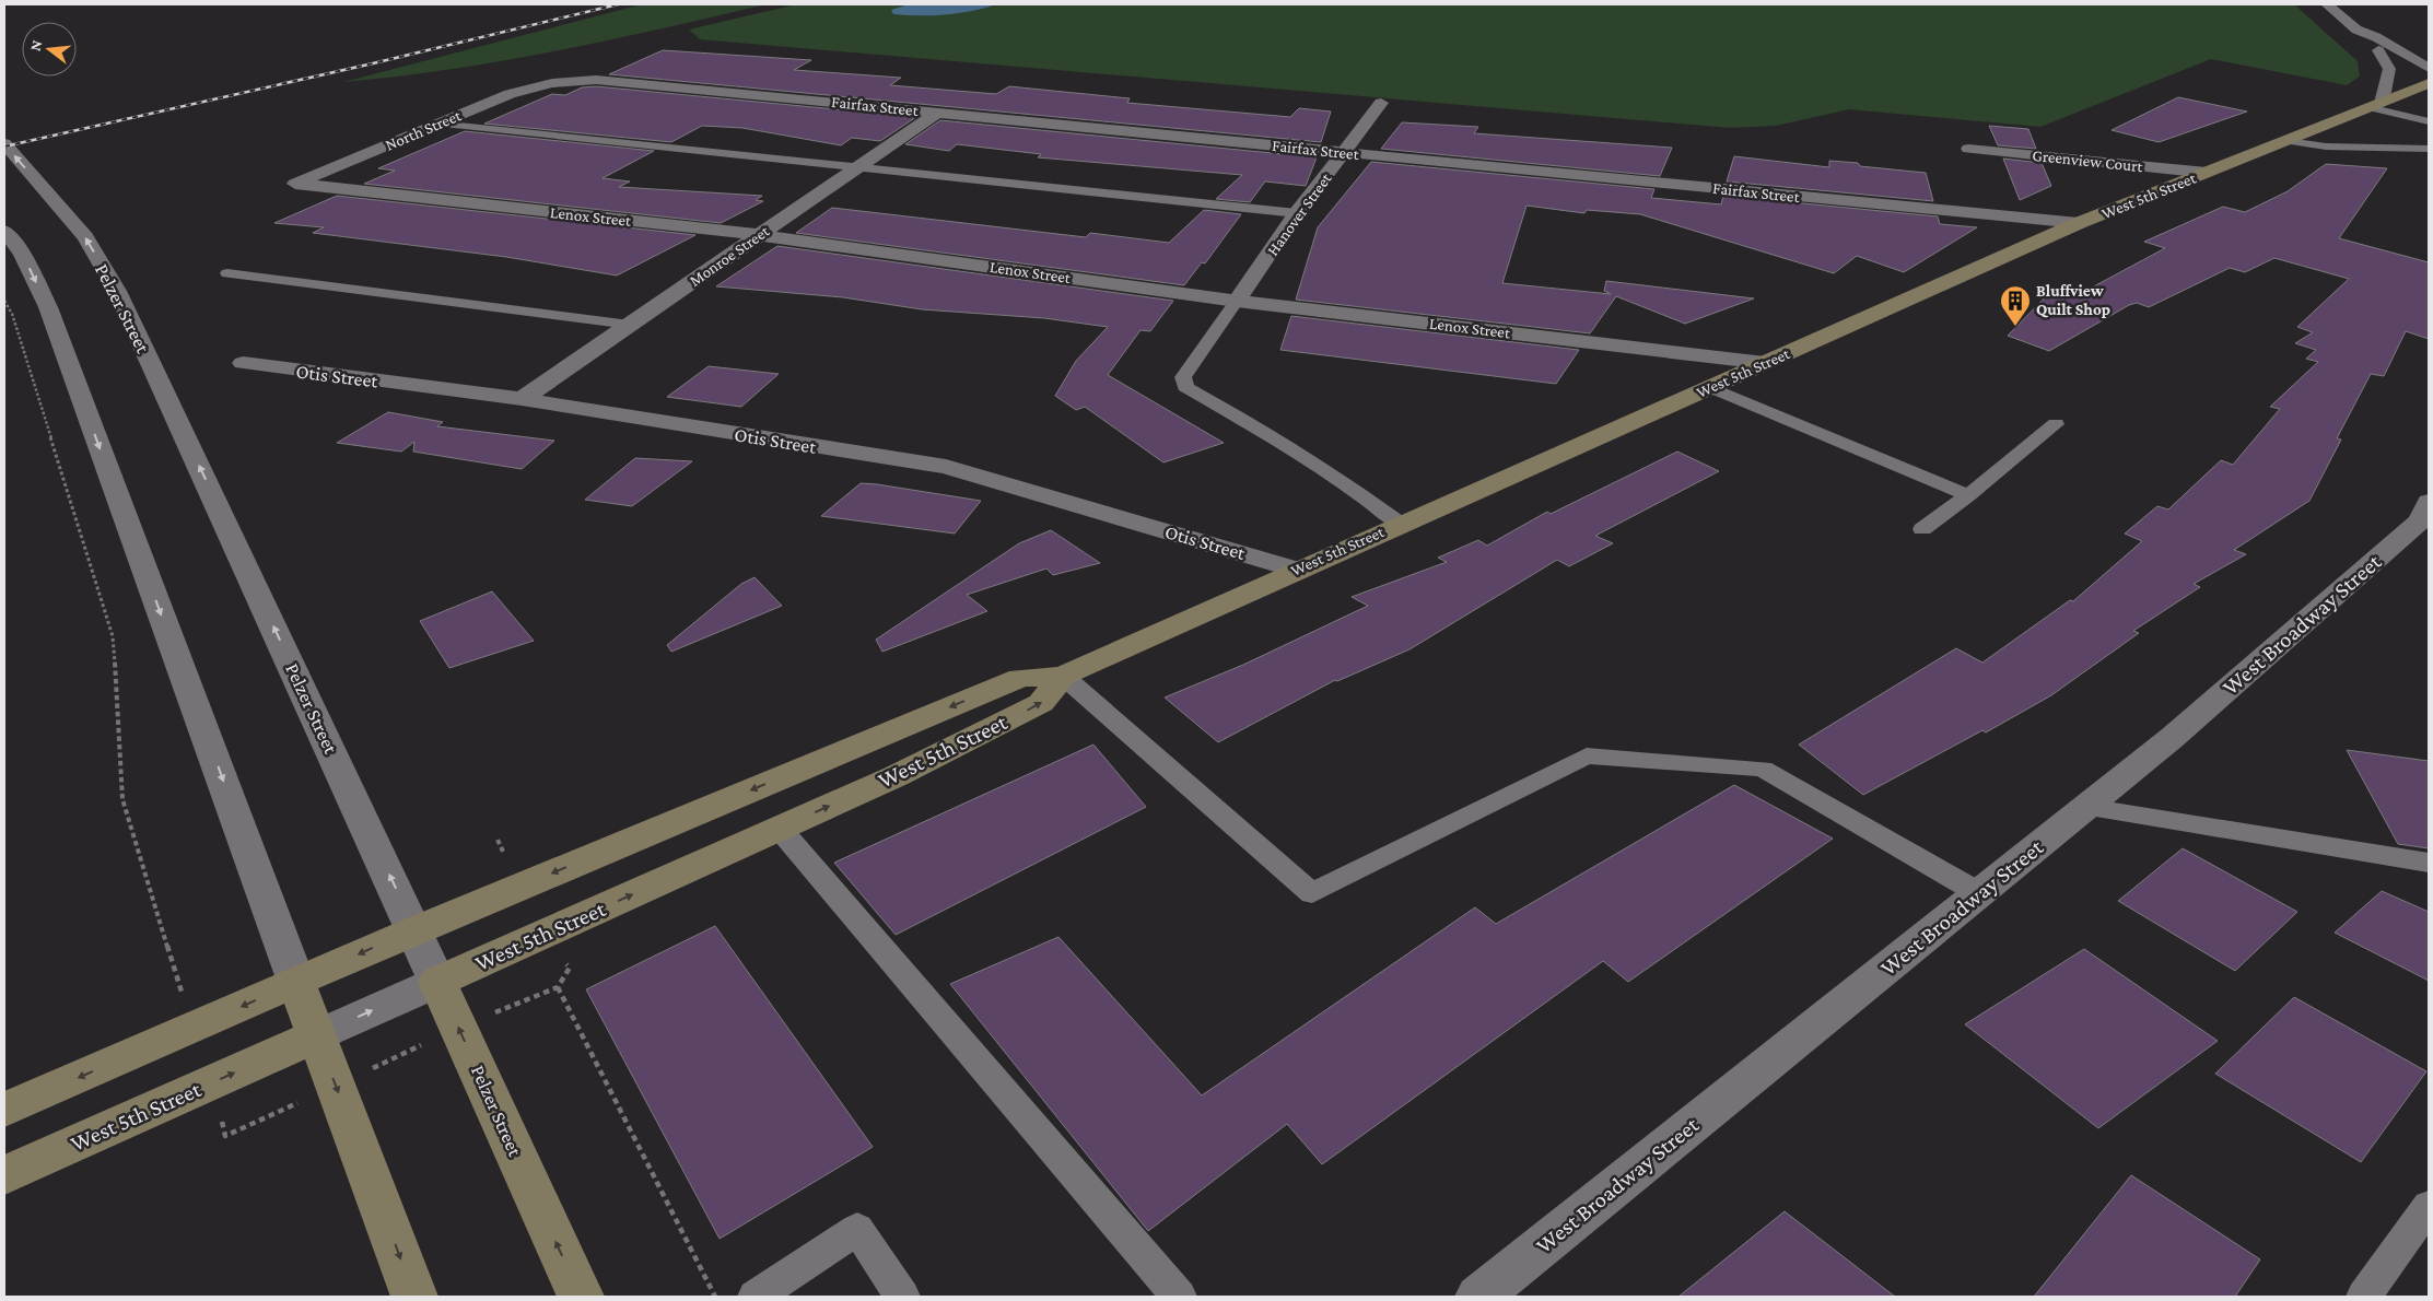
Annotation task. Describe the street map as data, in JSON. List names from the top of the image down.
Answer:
{
  "streets": {
    "main road": ["West 5th Street", "Pelzer Street"],
    "street": [
      "Fairfax Street",
      "North Street",
      "Greenview Court",
      "Hanover Street",
      "Lenox Street",
      "Monroe Street",
      "Otis Street",
      "West Broadway Street"
    ]
  },
  "crossings": [
    ["Fairfax Street", "North Street"],
    ["Fairfax Street", "West 5th Street"],
    ["Fairfax Street", "Hanover Street"],
    ["Fairfax Street", "Monroe Street"],
    ["North Street", "Lenox Street"],
    ["Greenview Court", "West 5th Street"],
    ["West 5th Street", "Lenox Street"],
    ["West 5th Street", "Pelzer Street"],
    ["West 5th Street", "Otis Street"],
    ["Hanover Street", "Lenox Street"],
    ["Lenox Street", "Monroe Street"],
    ["Monroe Street", "Otis Street"]
  ],
  "places": {
    "building": ["Bluffview Quilt Shop"]
  },
  "north": "left"
}
